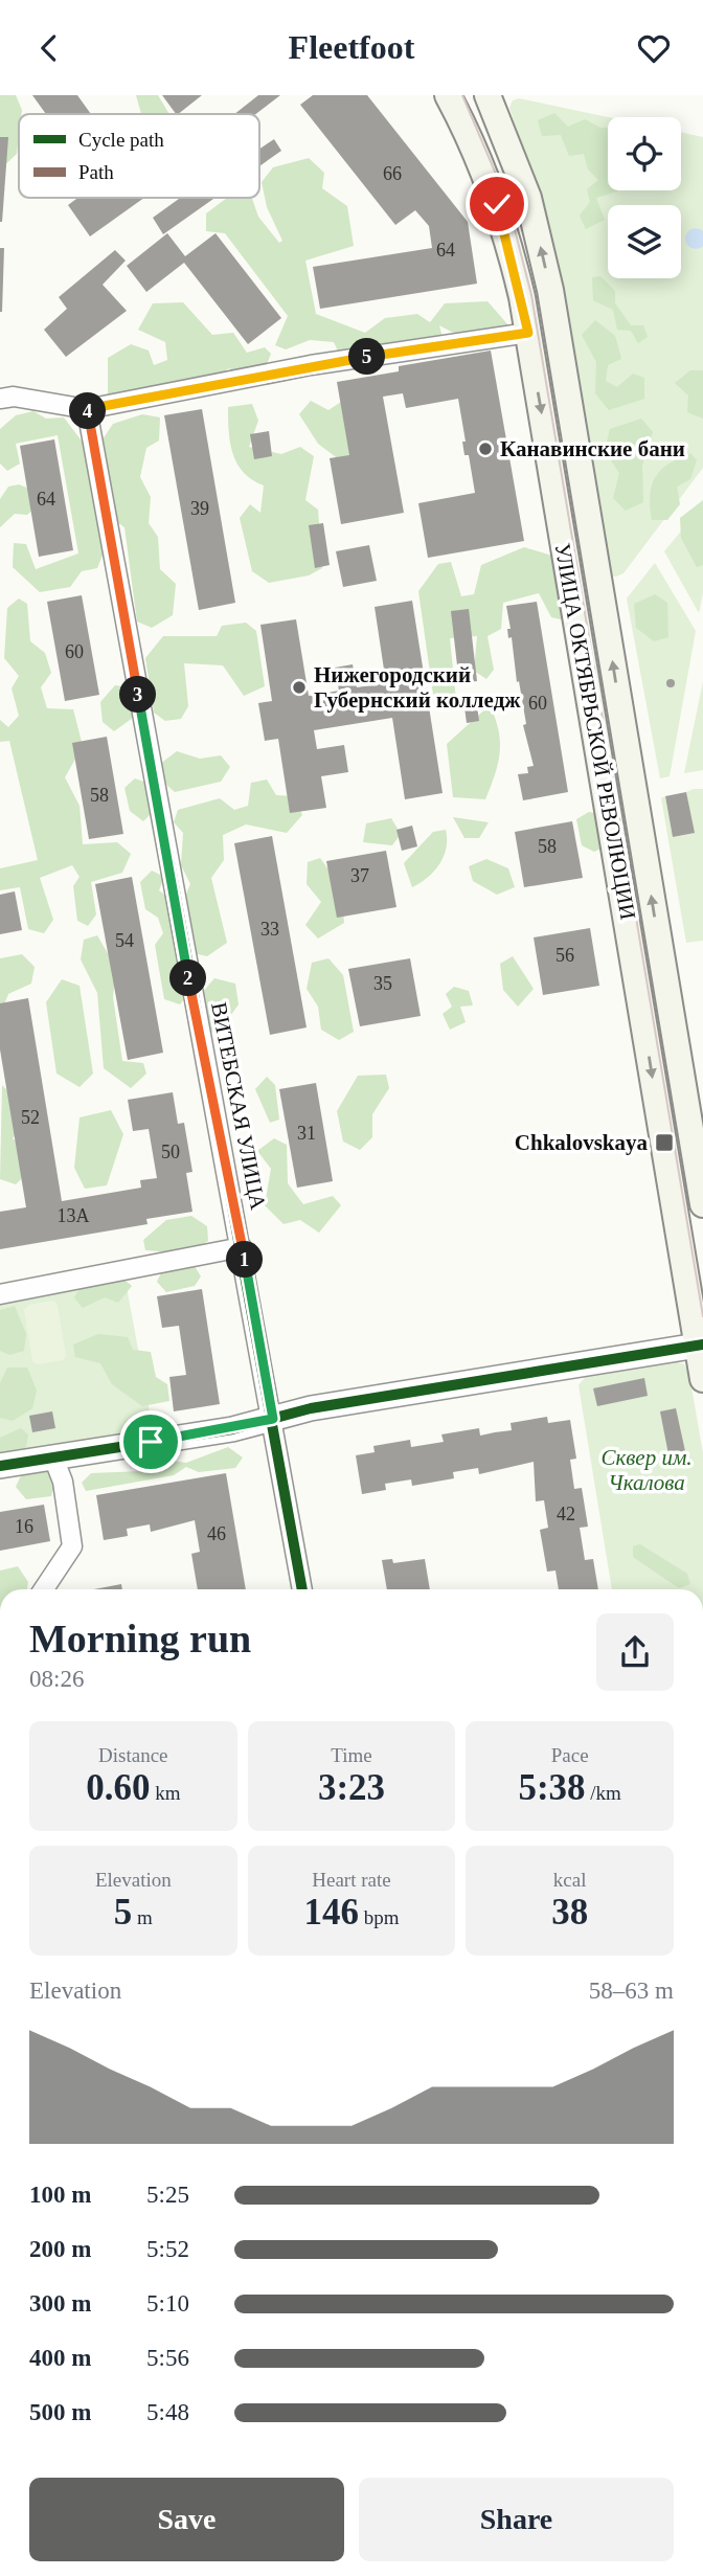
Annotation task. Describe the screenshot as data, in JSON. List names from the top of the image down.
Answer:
{
  "streets": {
    "main road": ["УЛИЦА ОКТЯБРЬСКОЙ РЕВОЛЮЦИИ"],
    "street": ["ВИТЕБСКАЯ УЛИЦА"]
  },
  "parks": ["Сквер им. Чкалова"],
  "places": {
    "other": ["Канавинские бани", "Нижегородский Губернский колледж"],
    "transit": ["Chkalovskaya"]
  },
  "house_numbers": [
    "66",
    "64",
    "64",
    "39",
    "60",
    "60",
    "58",
    "58",
    "37",
    "33",
    "54",
    "56",
    "35",
    "52",
    "31",
    "50",
    "13А",
    "42",
    "16",
    "46"
  ],
  "legend": ["Cycle path", "Path"],
  "page": {
    "header": "Fleetfoot",
    "pins": [
      "5",
      "4",
      "3",
      "2",
      "1"
    ],
    "heading": ["Morning run", "08:26"],
    "stats": [
      ["Distance", "0.60 km"],
      ["Time", "3:23"],
      ["Pace", "5:38 /km"],
      ["Elevation", "5 m"],
      ["Heart rate", "146 bpm"],
      ["kcal", "38"]
    ],
    "chart": ["Elevation", "58–63 m"],
    "list": [
      {
        "name": "100 m",
        "note": "5:25"
      },
      {
        "name": "200 m",
        "note": "5:52"
      },
      {
        "name": "300 m",
        "note": "5:10"
      },
      {
        "name": "400 m",
        "note": "5:56"
      },
      {
        "name": "500 m",
        "note": "5:48"
      }
    ],
    "buttons": ["Save", "Share"]
  }
}
